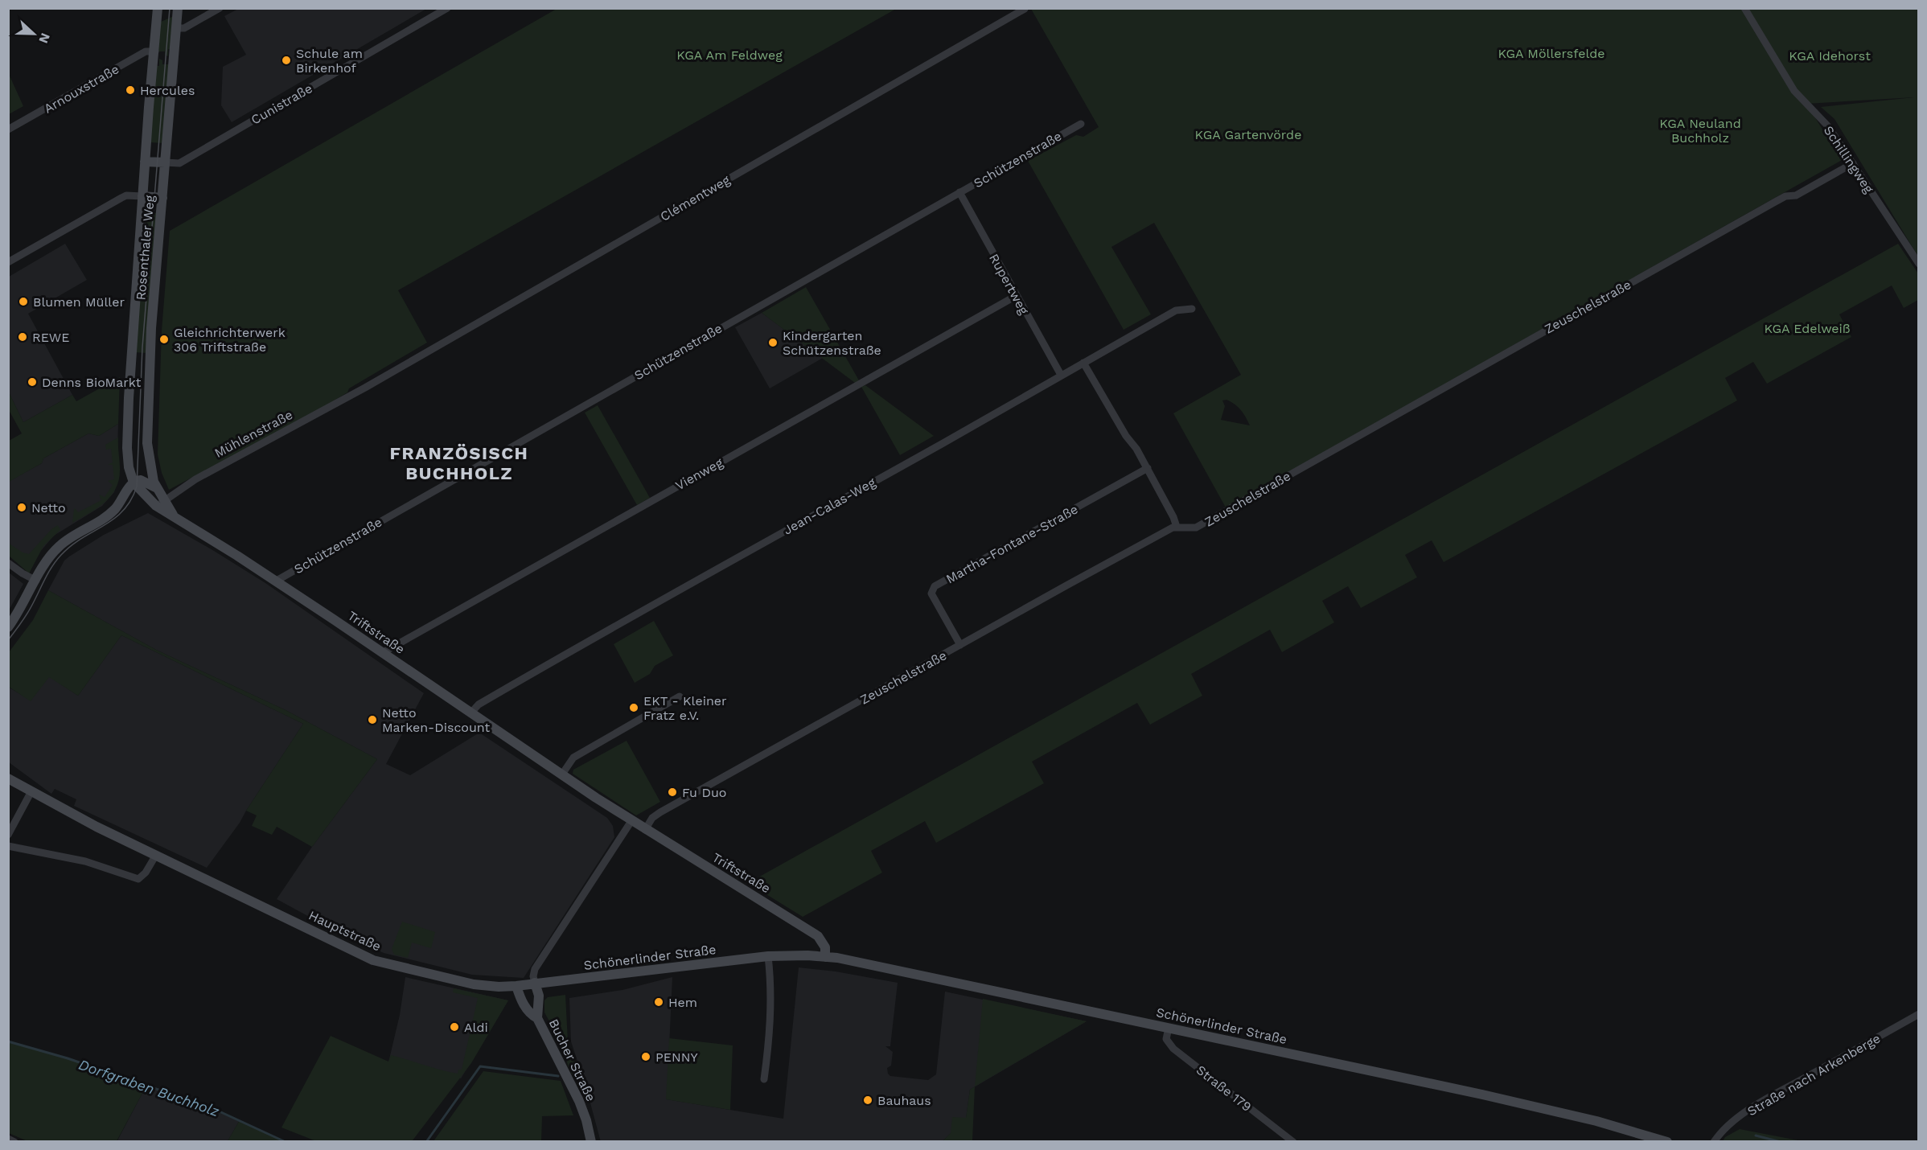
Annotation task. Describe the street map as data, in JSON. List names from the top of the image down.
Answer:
{
  "streets": {
    "main road": [
      "Rosenthaler Weg",
      "Triftstraße",
      "Hauptstraße",
      "Schönerlinder Straße",
      "Bucher Straße"
    ],
    "street": [
      "Arnouxstraße",
      "Cunistraße",
      "Schützenstraße",
      "Schillingweg",
      "Clémentweg",
      "Rupertweg",
      "Zeuschelstraße",
      "Mühlenstraße",
      "Vienweg",
      "Jean-Calas-Weg",
      "Martha-Fontane-Straße",
      "Straße nach Arkenberge",
      "Straße 179"
    ]
  },
  "crossings": [
    ["Arnouxstraße", "Rosenthaler Weg"],
    ["Cunistraße", "Rosenthaler Weg"],
    ["Schützenstraße", "Rupertweg"],
    ["Schützenstraße", "Triftstraße"],
    ["Schillingweg", "Zeuschelstraße"],
    ["Clémentweg", "Mühlenstraße"],
    ["Rosenthaler Weg", "Triftstraße"],
    ["Rupertweg", "Vienweg"],
    ["Rupertweg", "Jean-Calas-Weg"],
    ["Zeuschelstraße", "Martha-Fontane-Straße"],
    ["Zeuschelstraße", "Triftstraße"],
    ["Mühlenstraße", "Triftstraße"],
    ["Vienweg", "Triftstraße"],
    ["Jean-Calas-Weg", "Triftstraße"],
    ["Triftstraße", "Schönerlinder Straße"],
    ["Hauptstraße", "Schönerlinder Straße"],
    ["Hauptstraße", "Bucher Straße"],
    ["Schönerlinder Straße", "Bucher Straße"],
    ["Schönerlinder Straße", "Straße 179"]
  ],
  "districts": ["FRANZÖSISCH BUCHHOLZ"],
  "water": ["Dorfgraben Buchholz"],
  "parks": [
    "KGA Möllersfelde",
    "KGA Am Feldweg",
    "KGA Idehorst",
    "KGA Neuland Buchholz",
    "KGA Gartenvörde",
    "KGA Edelweiß"
  ],
  "places": [
    "Schule am Birkenhof",
    "Hercules",
    "Blumen Müller",
    "REWE",
    "Gleichrichterwerk 306 Triftstraße",
    "Kindergarten Schützenstraße",
    "Denns BioMarkt",
    "Netto",
    "EKT - Kleiner Fratz e.V.",
    "Netto Marken-Discount",
    "Fu Duo",
    "Hem",
    "Aldi",
    "PENNY",
    "Bauhaus"
  ],
  "north": "right"
}
